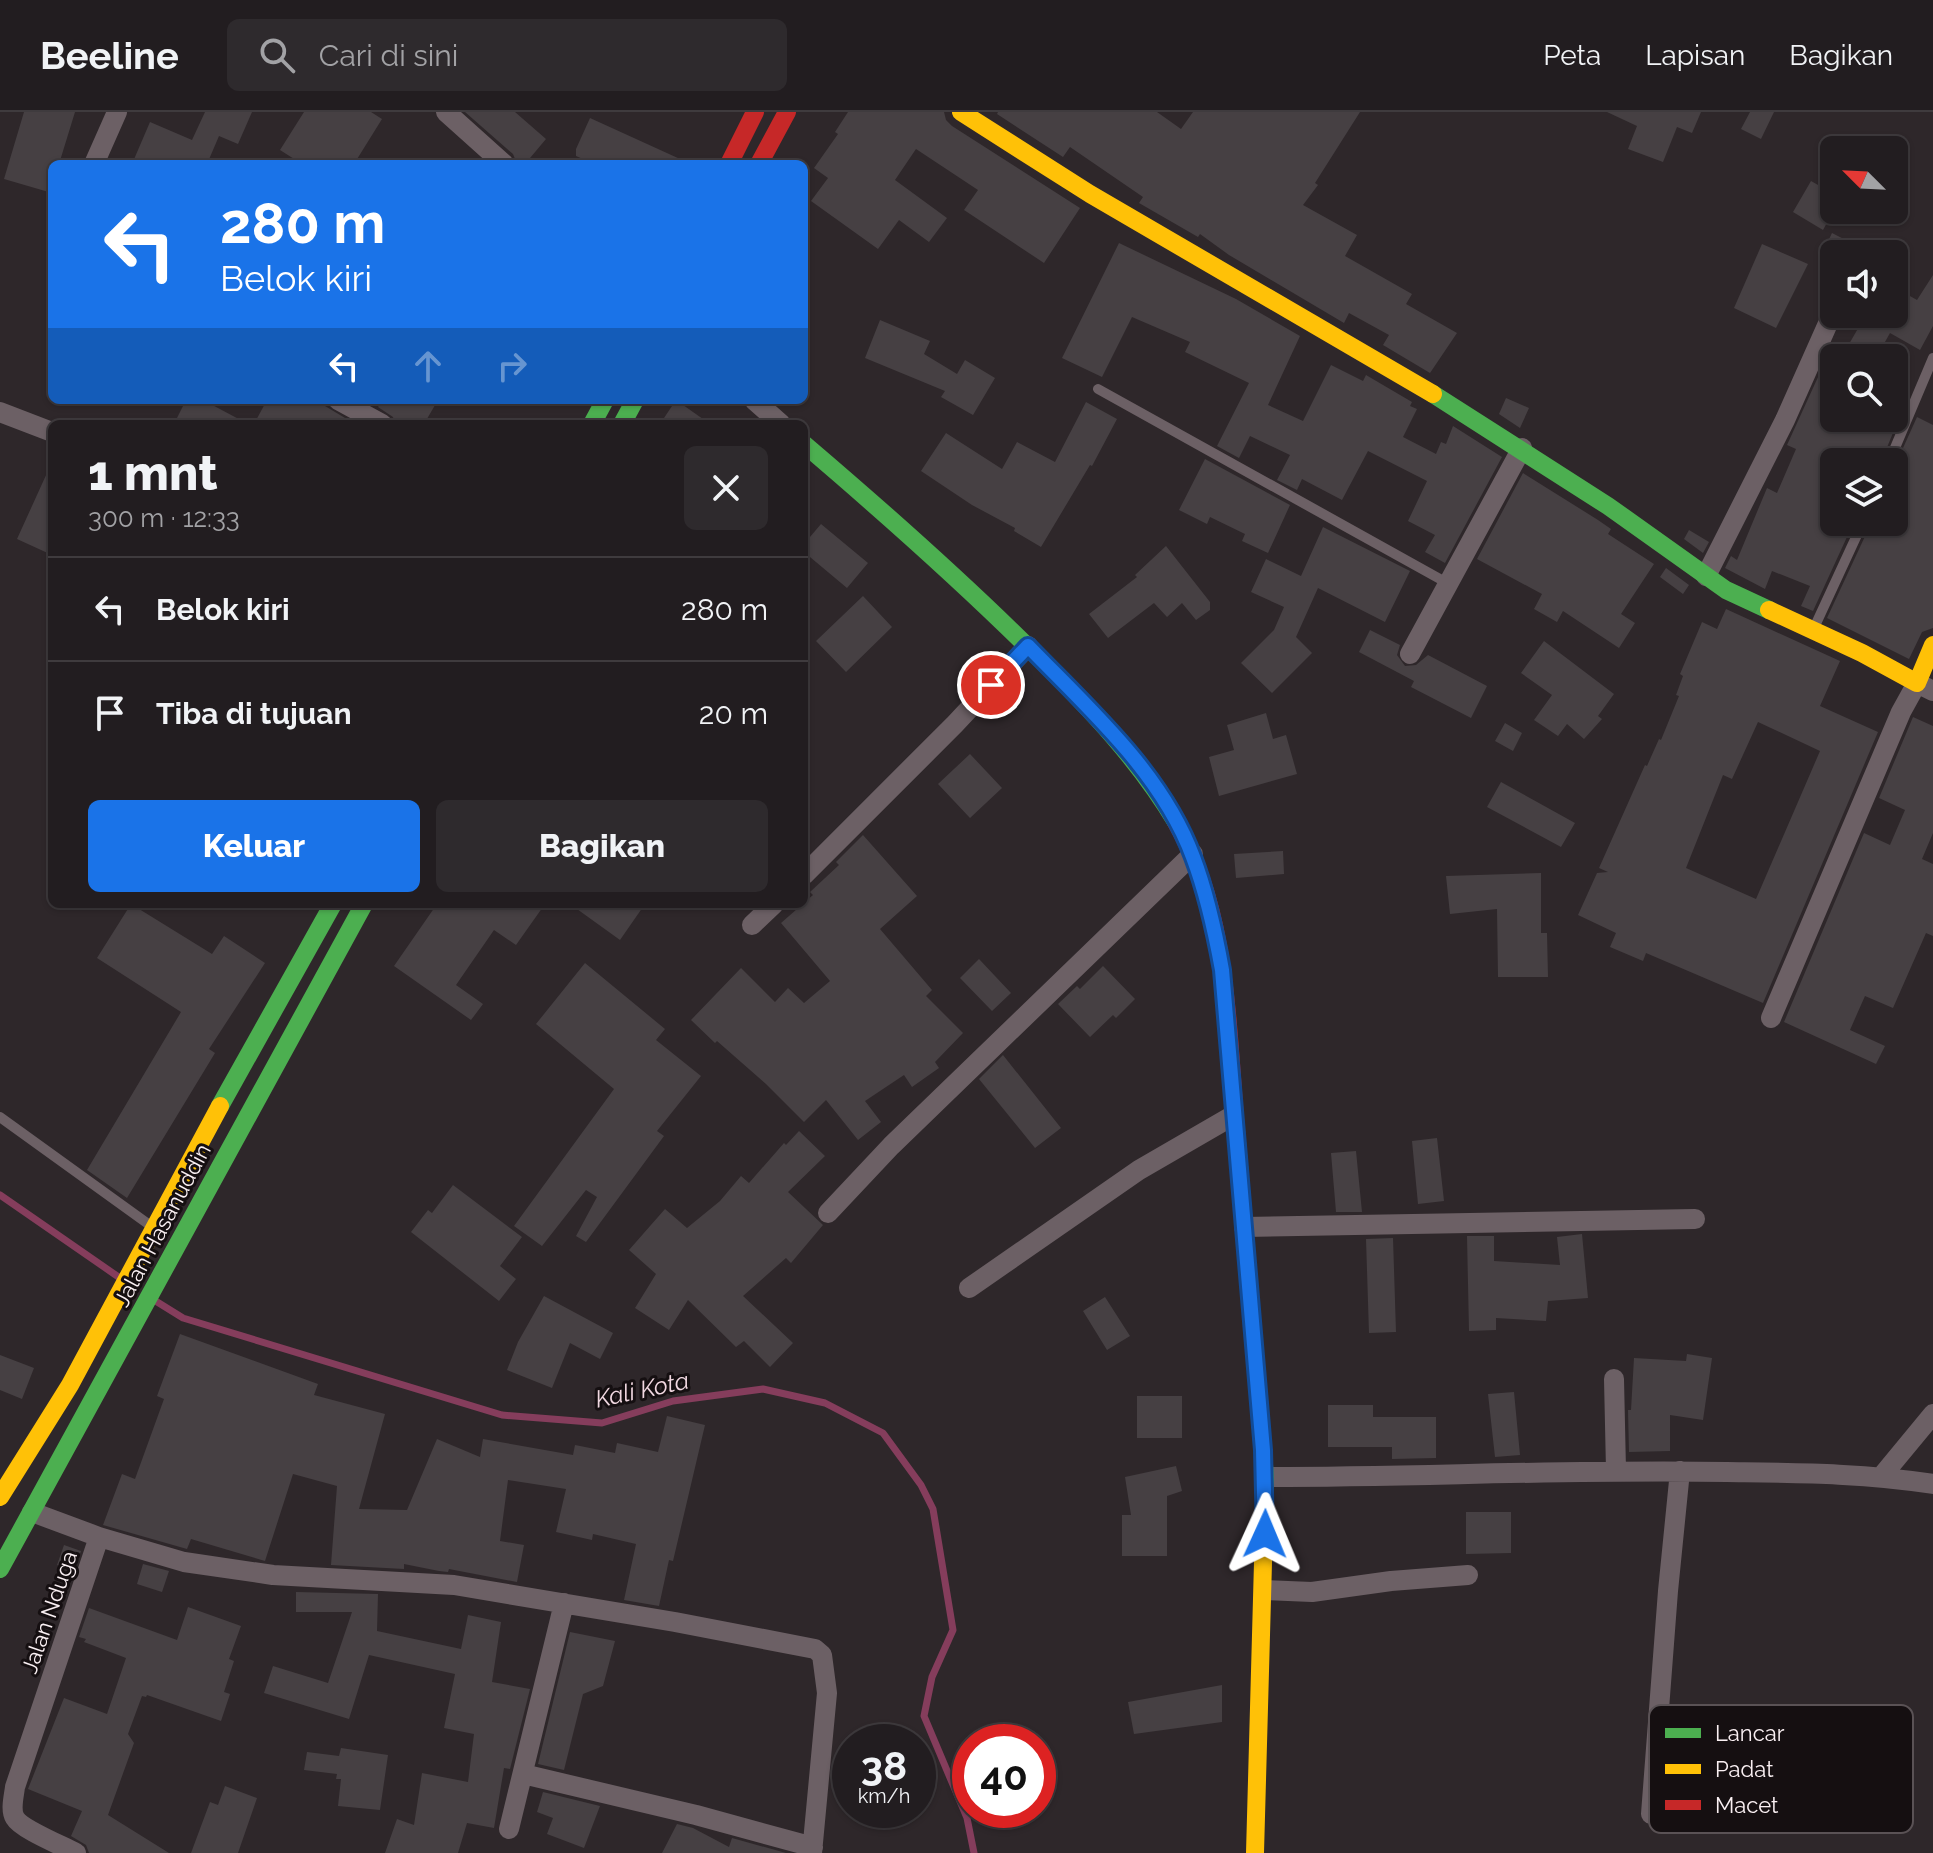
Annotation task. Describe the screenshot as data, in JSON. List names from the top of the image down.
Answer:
{
  "streets": {
    "street": ["Jalan Hasanuddin", "Jalan Nduga"]
  },
  "water": ["Kali Kota"],
  "legend": ["Lancar", "Padat", "Macet"],
  "north": "top left",
  "page": {
    "header": "Beeline",
    "search": "Cari di sini",
    "nav": ["Peta", "Lapisan", "Bagikan"],
    "turn": ["280 m", "Belok kiri"],
    "heading": ["1 mnt", "300 m · 12:33"],
    "list": [
      {
        "name": "Belok kiri",
        "value": "280 m"
      },
      {
        "name": "Tiba di tujuan",
        "value": "20 m"
      }
    ],
    "buttons": ["Keluar", "Bagikan"],
    "speed": "38 km/h",
    "limit": "40"
  }
}
